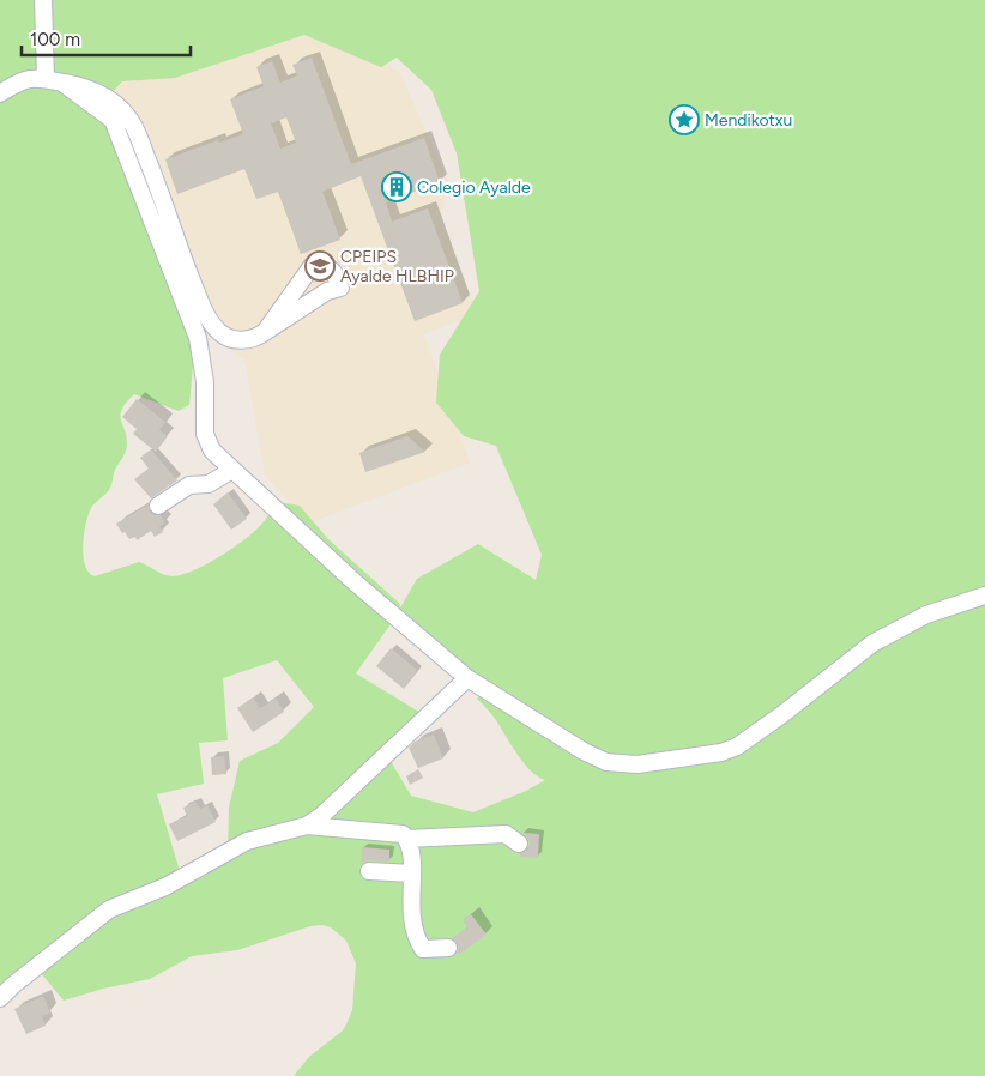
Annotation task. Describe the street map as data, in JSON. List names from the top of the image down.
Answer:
{
  "places": {
    "place": ["Mendikotxu"],
    "building": ["Colegio Ayalde"],
    "school or university": ["CPEIPS Ayalde HLBHIP"]
  },
  "scale_bar": "100 m"
}
